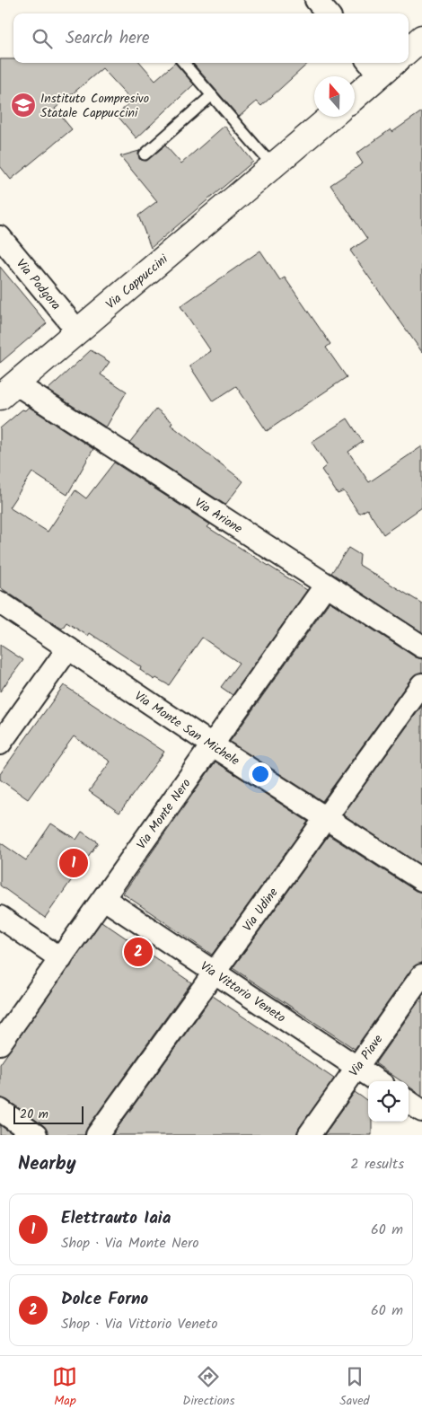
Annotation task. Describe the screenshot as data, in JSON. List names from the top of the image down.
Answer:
{
  "streets": {
    "street": [
      "Via Cappuccini",
      "Via Podgora",
      "Via Arione",
      "Via Monte San Michele",
      "Via Monte Nero",
      "Via Udine",
      "Via Vittorio Veneto",
      "Via Piave"
    ]
  },
  "crossings": [
    ["Via Cappuccini", "Via Podgora"],
    ["Via Cappuccini", "Via Arione"],
    ["Via Arione", "Via Monte Nero"],
    ["Via Monte San Michele", "Via Monte Nero"],
    ["Via Monte San Michele", "Via Udine"],
    ["Via Monte Nero", "Via Vittorio Veneto"],
    ["Via Udine", "Via Vittorio Veneto"],
    ["Via Vittorio Veneto", "Via Piave"]
  ],
  "places": {
    "school or university": ["Instituto Compresivo Statale Cappuccini"]
  },
  "scale_bar": "20 m",
  "north": "top",
  "page": {
    "search": "Search here",
    "pins": ["1", "2"],
    "scale": "20 m",
    "heading": ["Nearby", "2 results"],
    "list": [
      {
        "mark": "1",
        "name": "Elettrauto Iaia",
        "note": "Shop · Via Monte Nero",
        "value": "60 m"
      },
      {
        "mark": "2",
        "name": "Dolce Forno",
        "note": "Shop · Via Vittorio Veneto",
        "value": "60 m"
      }
    ],
    "nav": ["Map", "Directions", "Saved"]
  }
}
